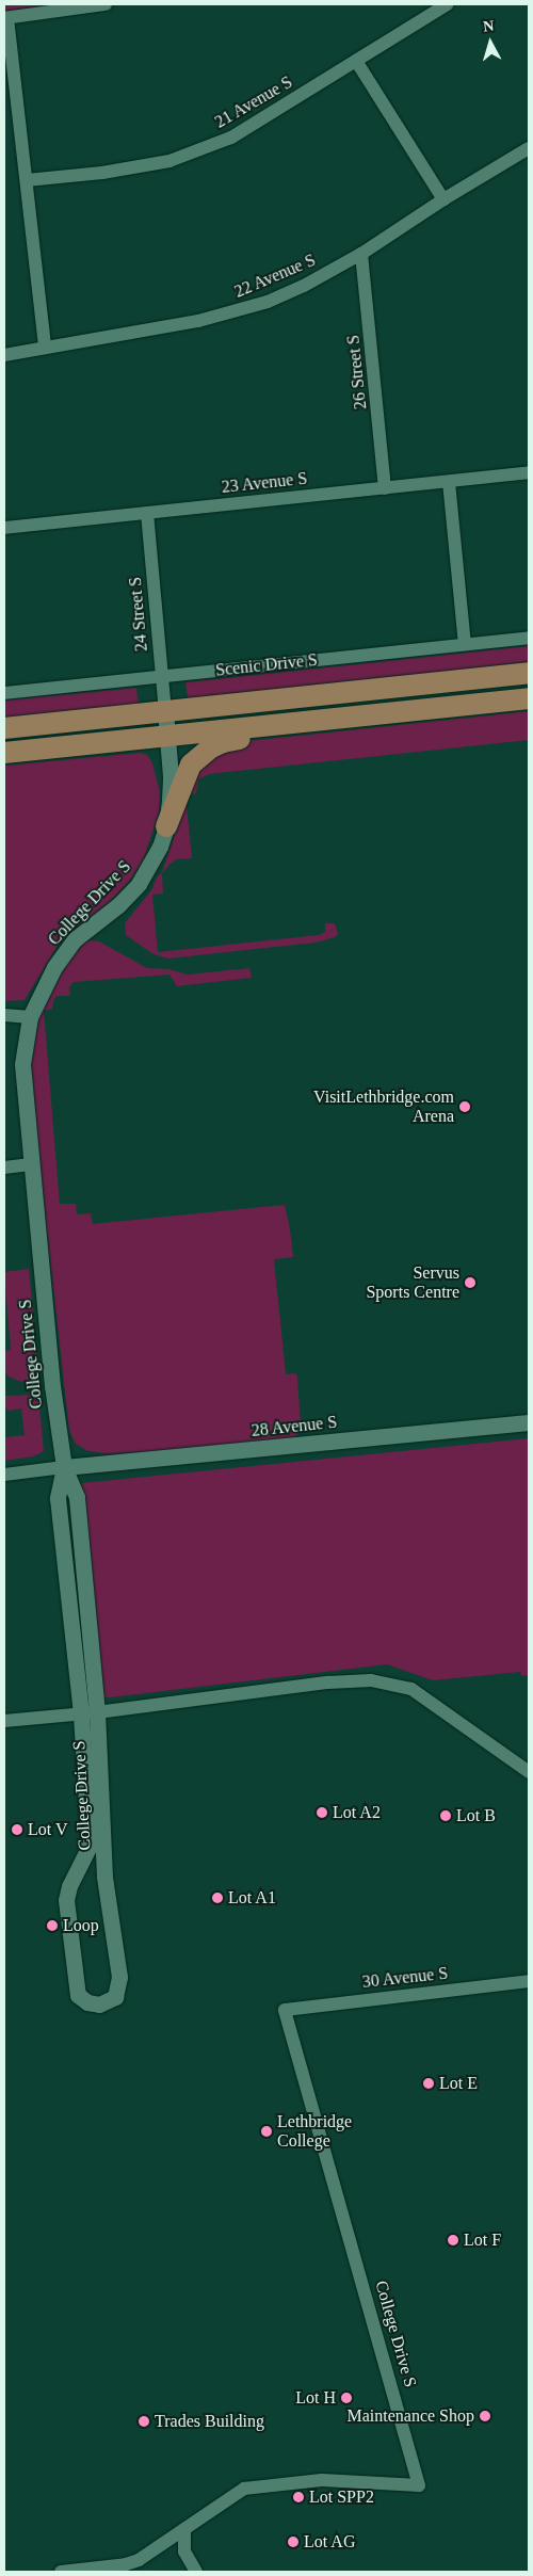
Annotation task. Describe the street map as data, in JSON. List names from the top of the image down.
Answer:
{
  "streets": {
    "main road": ["Scenic Drive S"],
    "street": [
      "21 Avenue S",
      "22 Avenue S",
      "26 Street S",
      "23 Avenue S",
      "24 Street S",
      "College Drive S",
      "28 Avenue S",
      "30 Avenue S"
    ]
  },
  "crossings": [
    ["22 Avenue S", "26 Street S"],
    ["26 Street S", "23 Avenue S"],
    ["23 Avenue S", "24 Street S"],
    ["24 Street S", "Scenic Drive S"],
    ["24 Street S", "College Drive S"],
    ["Scenic Drive S", "College Drive S"],
    ["College Drive S", "28 Avenue S"],
    ["College Drive S", "30 Avenue S"]
  ],
  "places": [
    "VisitLethbridge.com Arena",
    "Servus Sports Centre",
    "Lot A2",
    "Lot B",
    "Lot V",
    "Lot A1",
    "Loop",
    "Lot E",
    "Lethbridge College",
    "Lot F",
    "Lot H",
    "Maintenance Shop",
    "Trades Building",
    "Lot SPP2",
    "Lot AG"
  ],
  "north": "top"
}
